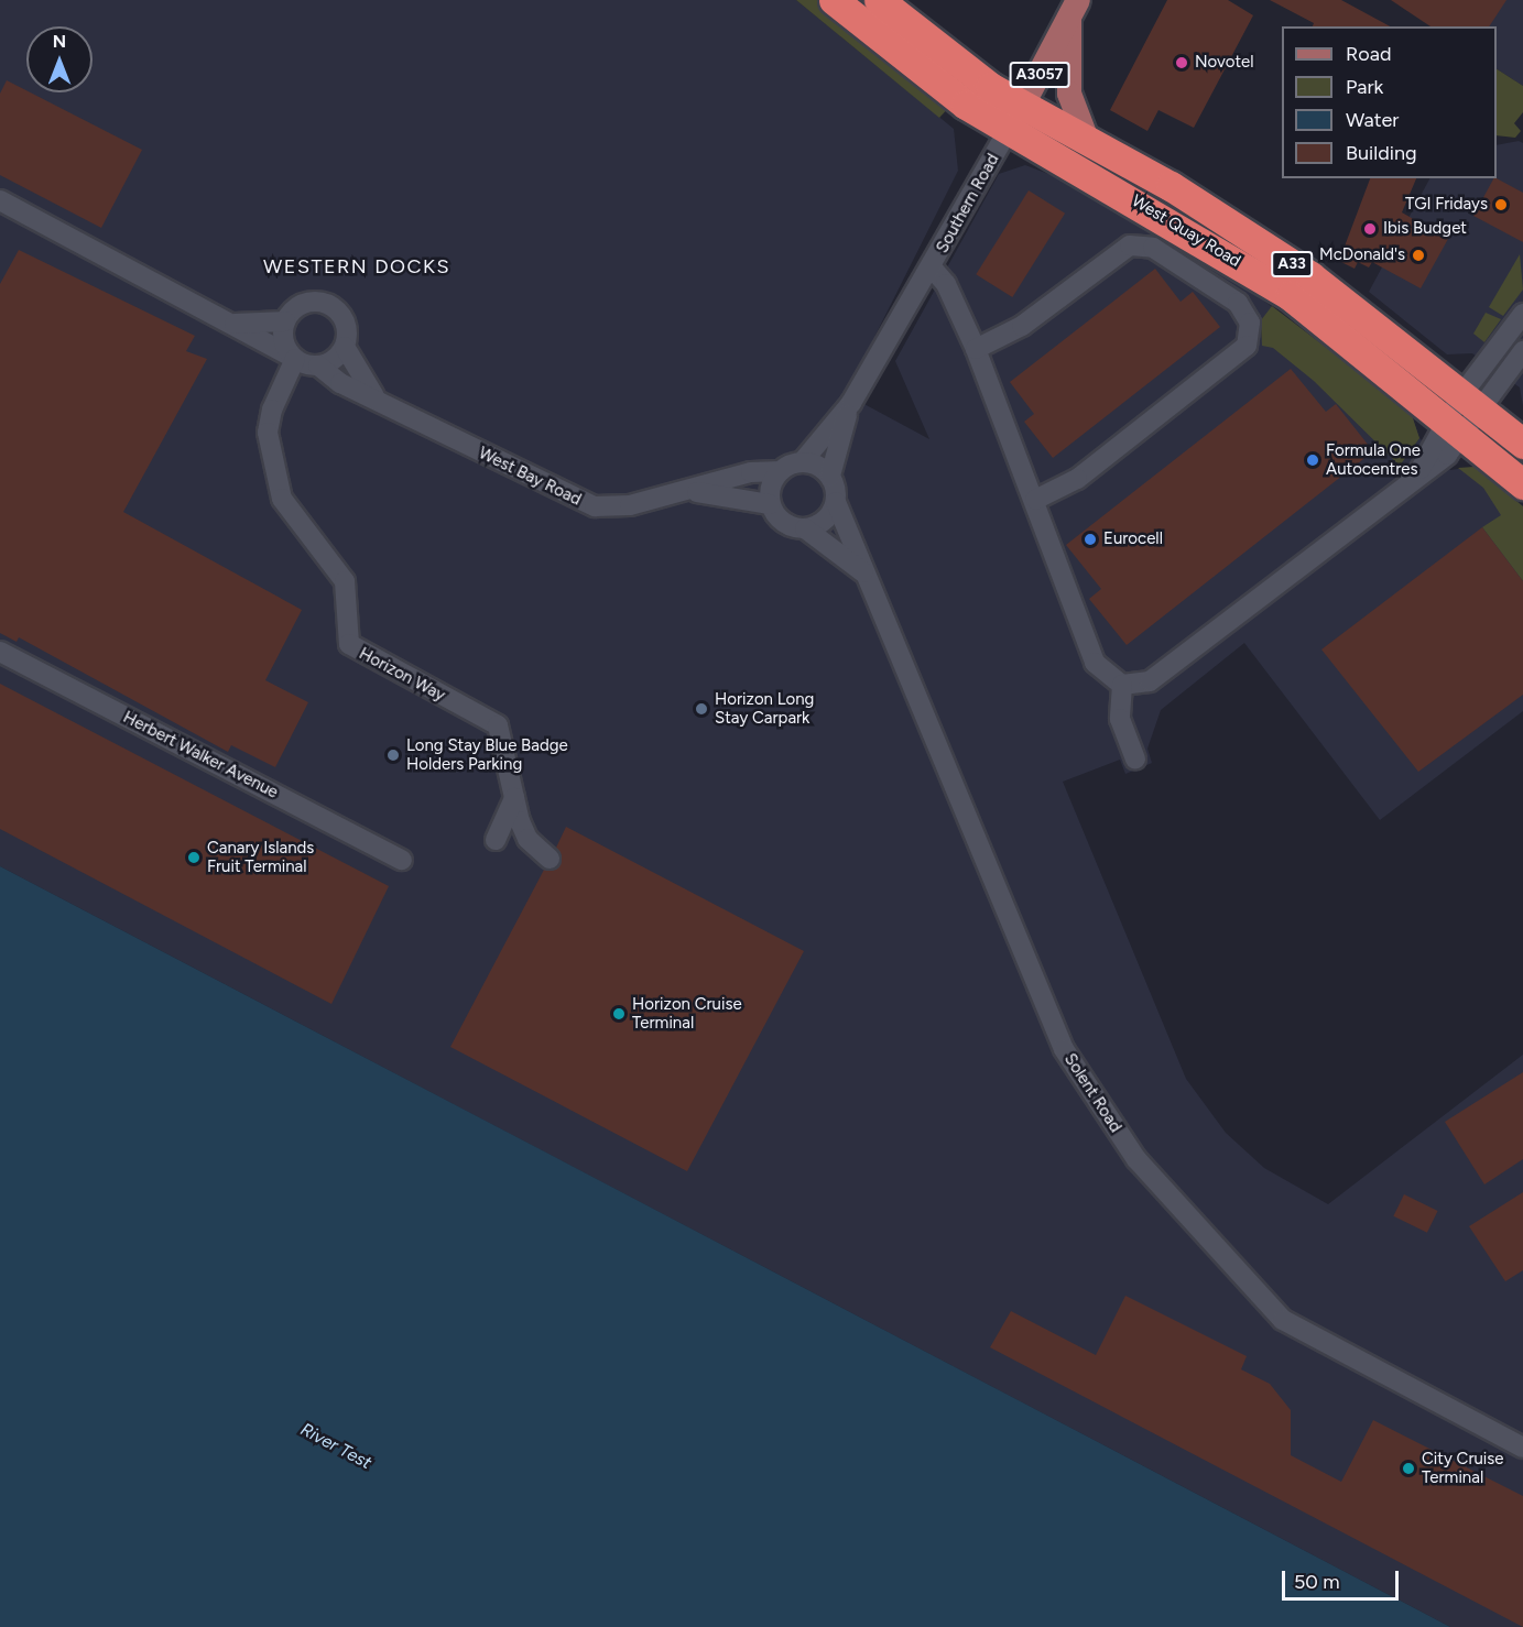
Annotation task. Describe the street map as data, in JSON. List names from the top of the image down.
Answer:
{
  "streets": {
    "highway": ["West Quay Road", "A33"],
    "main road": ["A3057", "Southern Road"],
    "street": [
      "West Bay Road",
      "Horizon Way",
      "Herbert Walker Avenue",
      "Solent Road"
    ]
  },
  "crossings": [
    ["Southern Road", "West Quay Road"],
    ["Southern Road", "West Bay Road"],
    ["Southern Road", "Solent Road"],
    ["West Bay Road", "Horizon Way"],
    ["West Bay Road", "Solent Road"]
  ],
  "districts": ["WESTERN DOCKS"],
  "water": ["River Test"],
  "places": [
    "Novotel",
    "TGI Fridays",
    "Ibis Budget",
    "McDonald's",
    "Formula One Autocentres",
    "Eurocell",
    "Horizon Long Stay Carpark",
    "Long Stay Blue Badge Holders Parking",
    "Canary Islands Fruit Terminal",
    "Horizon Cruise Terminal",
    "City Cruise Terminal"
  ],
  "legend": [
    "Road",
    "Park",
    "Water",
    "Building"
  ],
  "scale_bar": "50 m",
  "north": "top"
}
